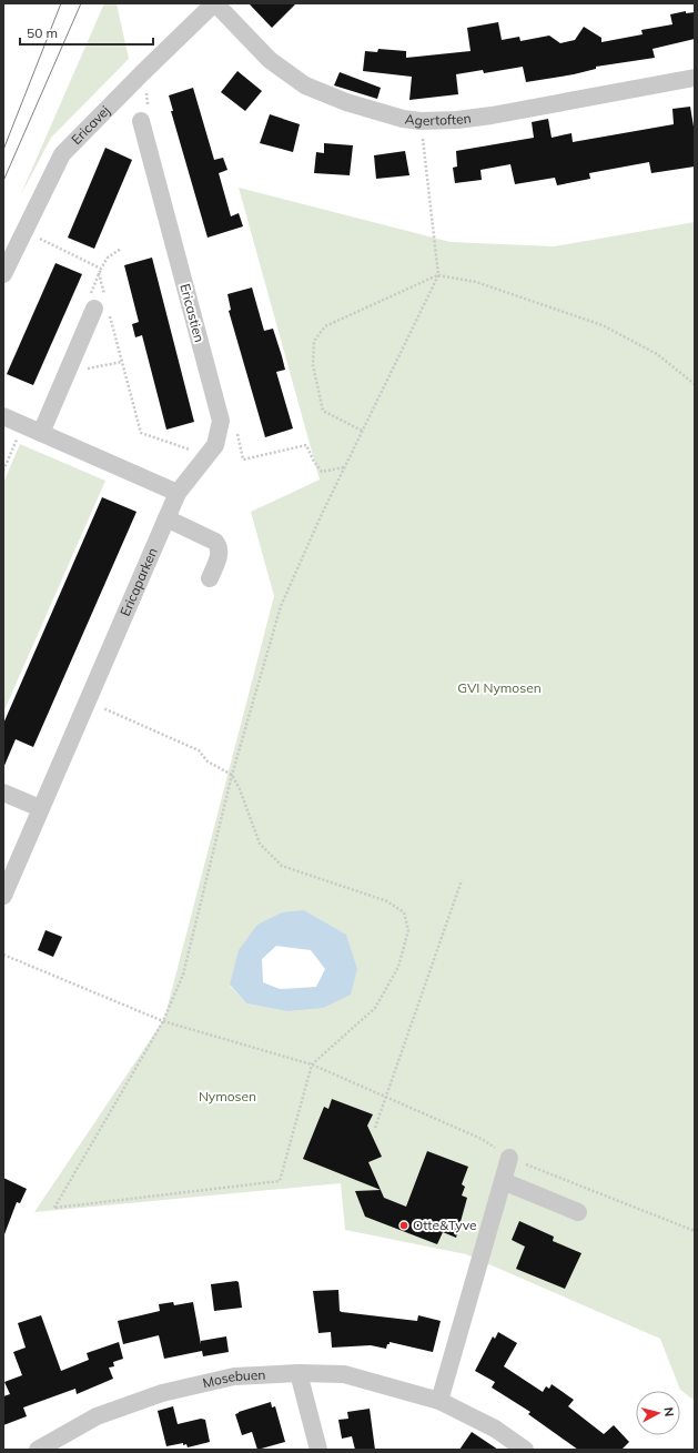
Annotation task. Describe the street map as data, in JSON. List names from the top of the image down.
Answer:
{
  "streets": {
    "street": [
      "Agertoften",
      "Ericavej",
      "Ericastien",
      "Ericaparken",
      "Mosebuen"
    ]
  },
  "crossings": [
    ["Agertoften", "Ericavej"],
    ["Ericastien", "Ericaparken"]
  ],
  "parks": ["GVI Nymosen", "Nymosen"],
  "places": ["Otte&Tyve"],
  "scale_bar": "50 m",
  "north": "right"
}
